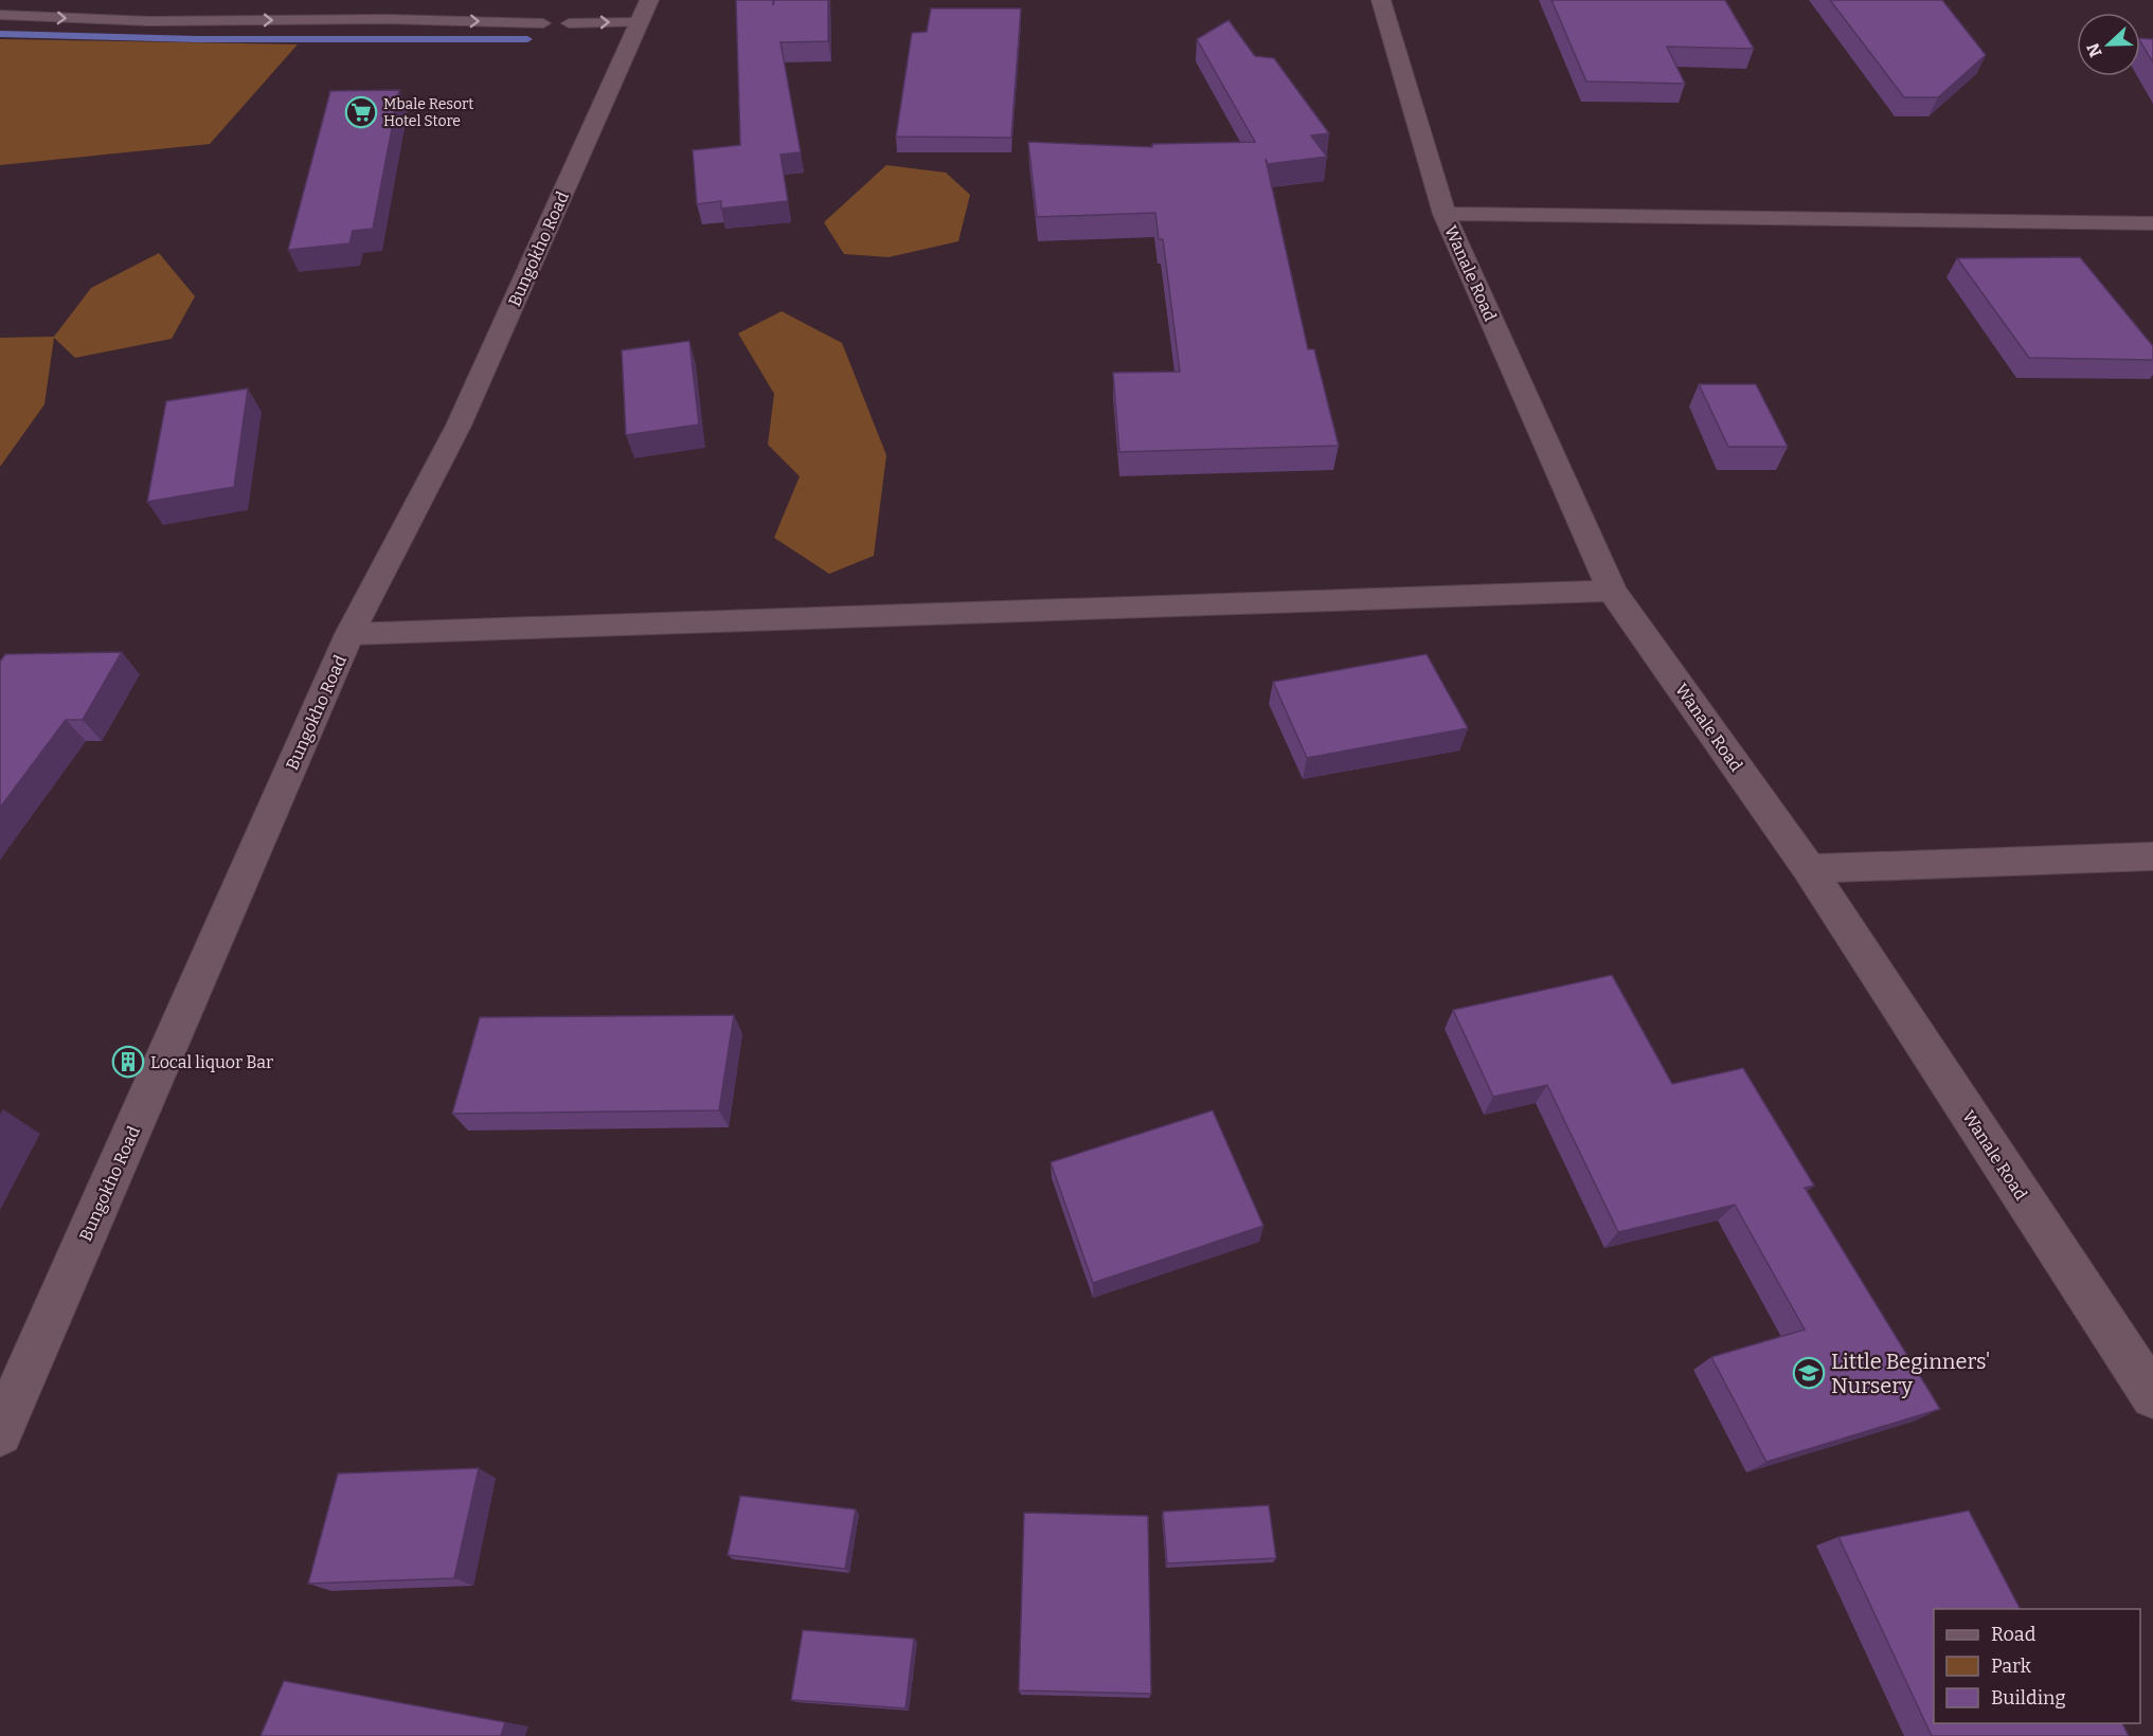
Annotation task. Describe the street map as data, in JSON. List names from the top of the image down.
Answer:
{
  "streets": {
    "street": ["Bungokho Road", "Wanale Road"]
  },
  "places": {
    "supermarket": ["Mbale Resort Hotel Store"],
    "building": ["Local liquor Bar"],
    "school or university": ["Little Beginners' Nursery"]
  },
  "legend": ["Road", "Park", "Building"],
  "north": "left"
}
